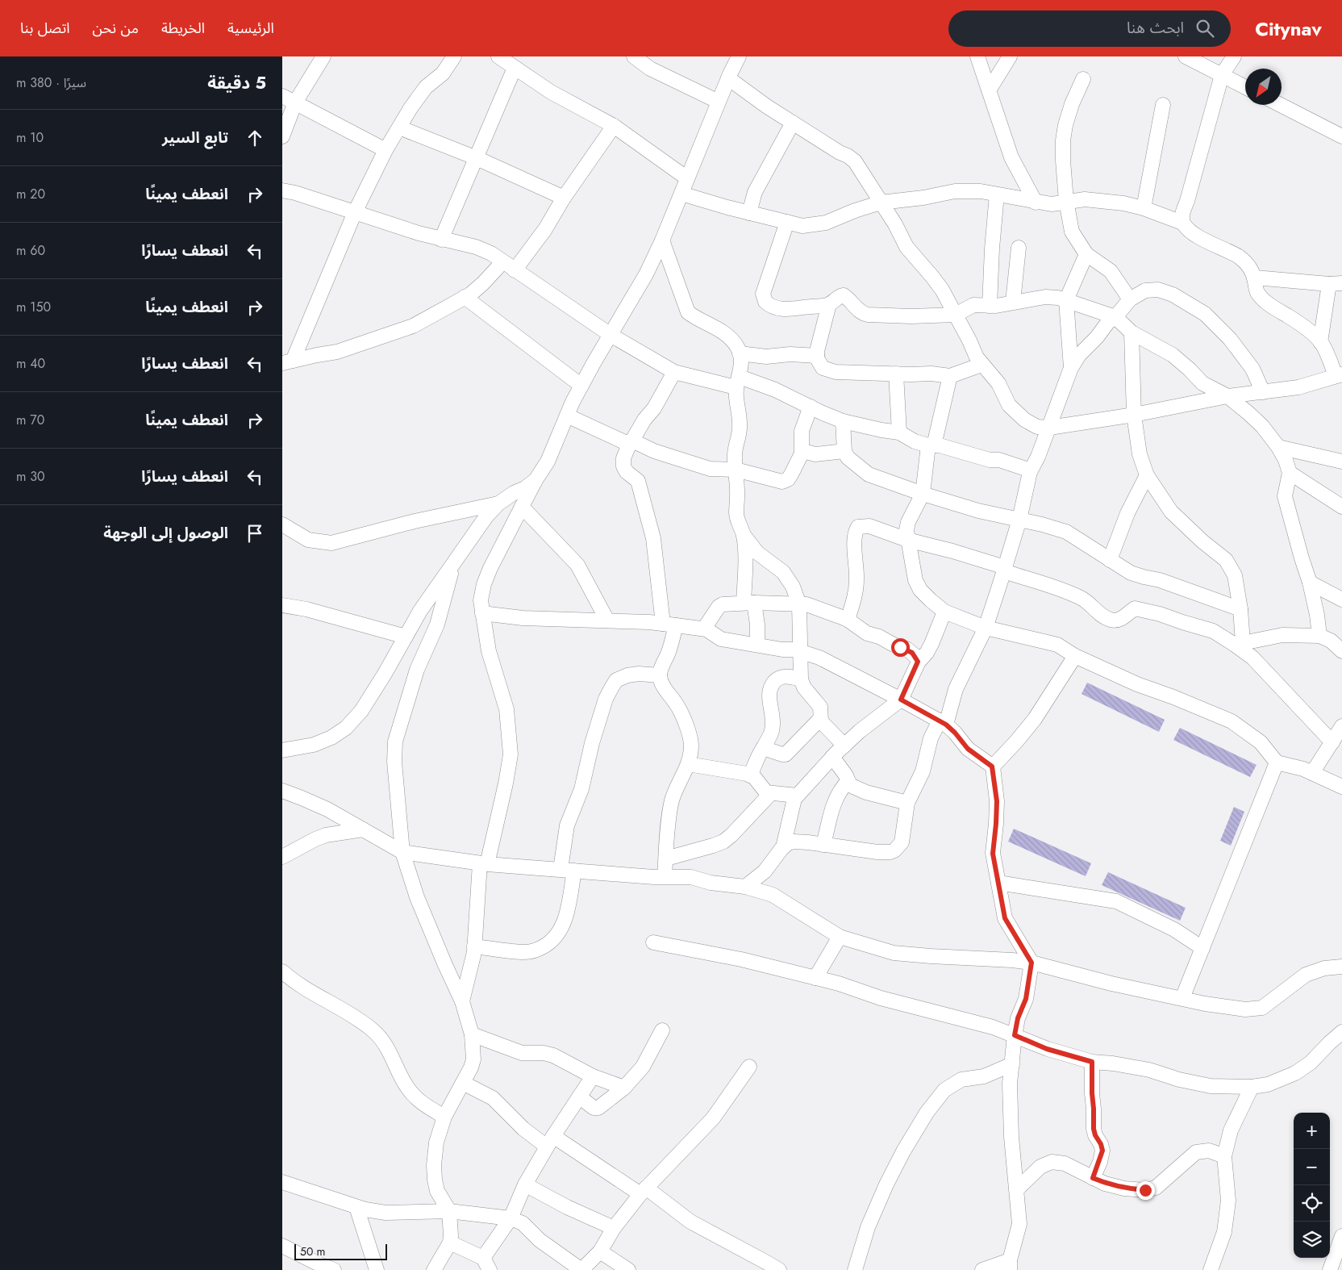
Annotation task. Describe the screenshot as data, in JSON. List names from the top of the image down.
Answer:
{
  "scale_bar": "50 m",
  "north": "bottom left",
  "page": {
    "header": "Citynav",
    "search": "ابحث هنا",
    "nav": [
      "الرئيسية",
      "الخريطة",
      "من نحن",
      "اتصل بنا"
    ],
    "heading": ["5 دقيقة", "سيرًا · 380 m"],
    "list": [
      ["تابع السير", "10 m"],
      ["انعطف يمينًا", "20 m"],
      ["انعطف يسارًا", "60 m"],
      ["انعطف يمينًا", "150 m"],
      ["انعطف يسارًا", "40 m"],
      ["انعطف يمينًا", "70 m"],
      ["انعطف يسارًا", "30 m"],
      "الوصول إلى الوجهة"
    ],
    "map_buttons": ["+", "−"],
    "scale": "50 m"
  }
}
